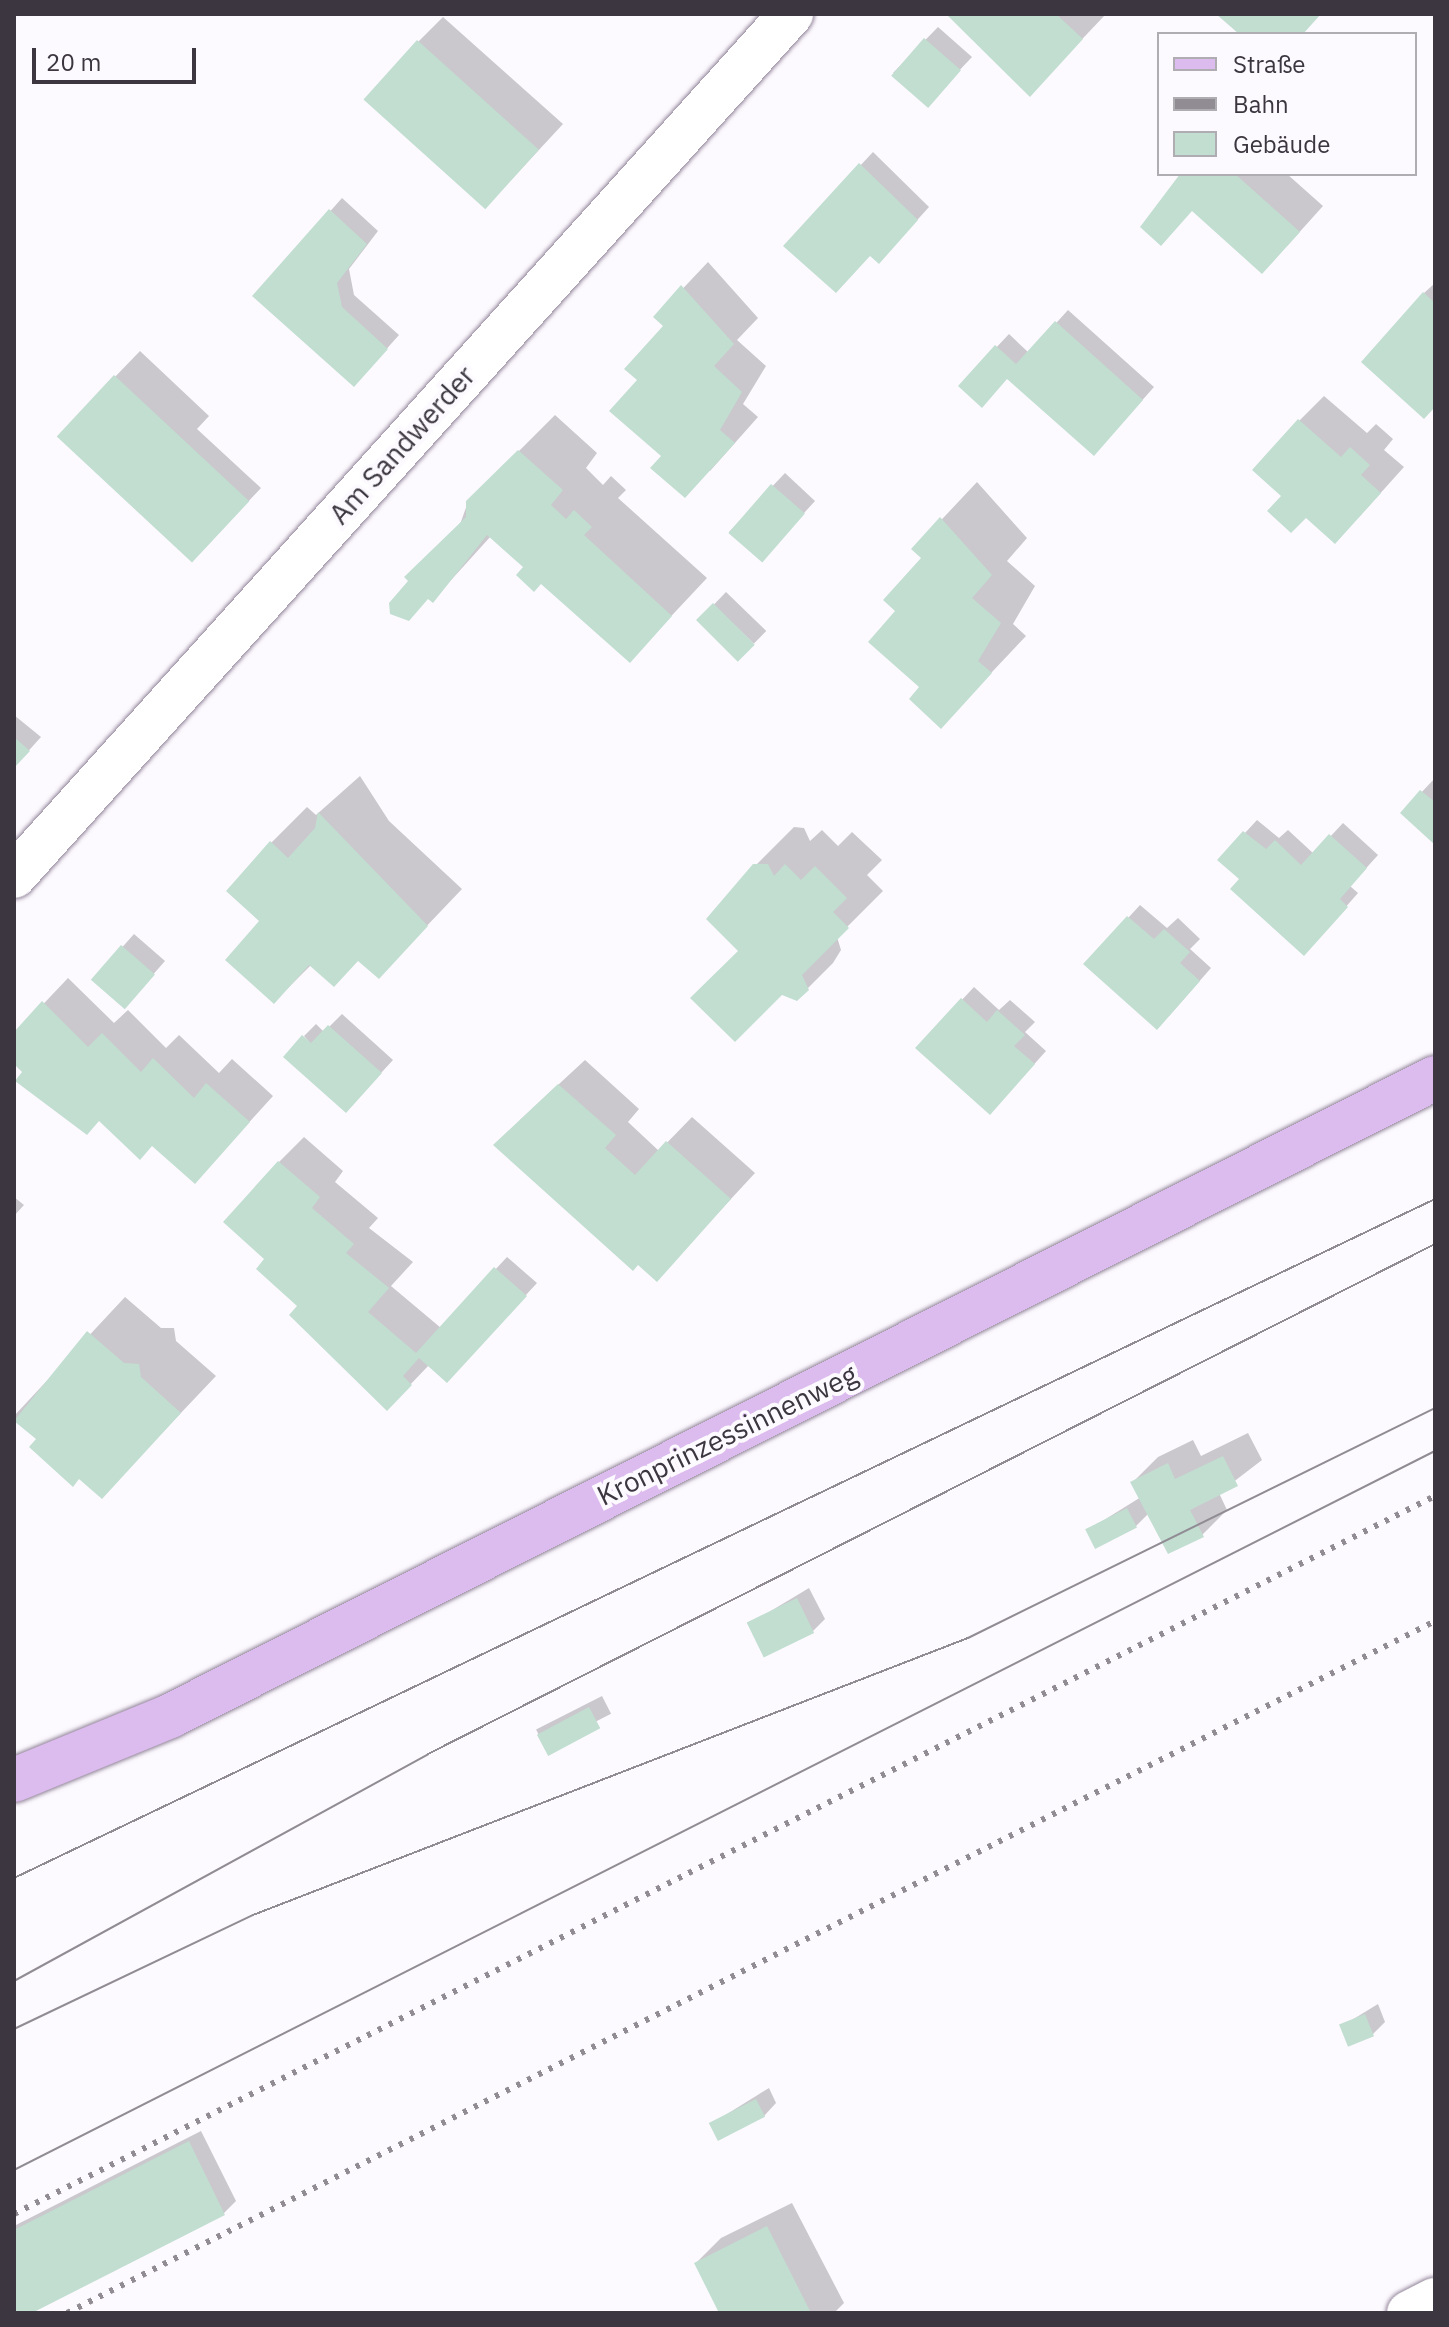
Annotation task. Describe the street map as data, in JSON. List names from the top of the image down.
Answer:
{
  "streets": {
    "main road": ["Kronprinzessinnenweg"],
    "street": ["Am Sandwerder"]
  },
  "legend": ["Straße", "Bahn", "Gebäude"],
  "scale_bar": "20 m"
}
